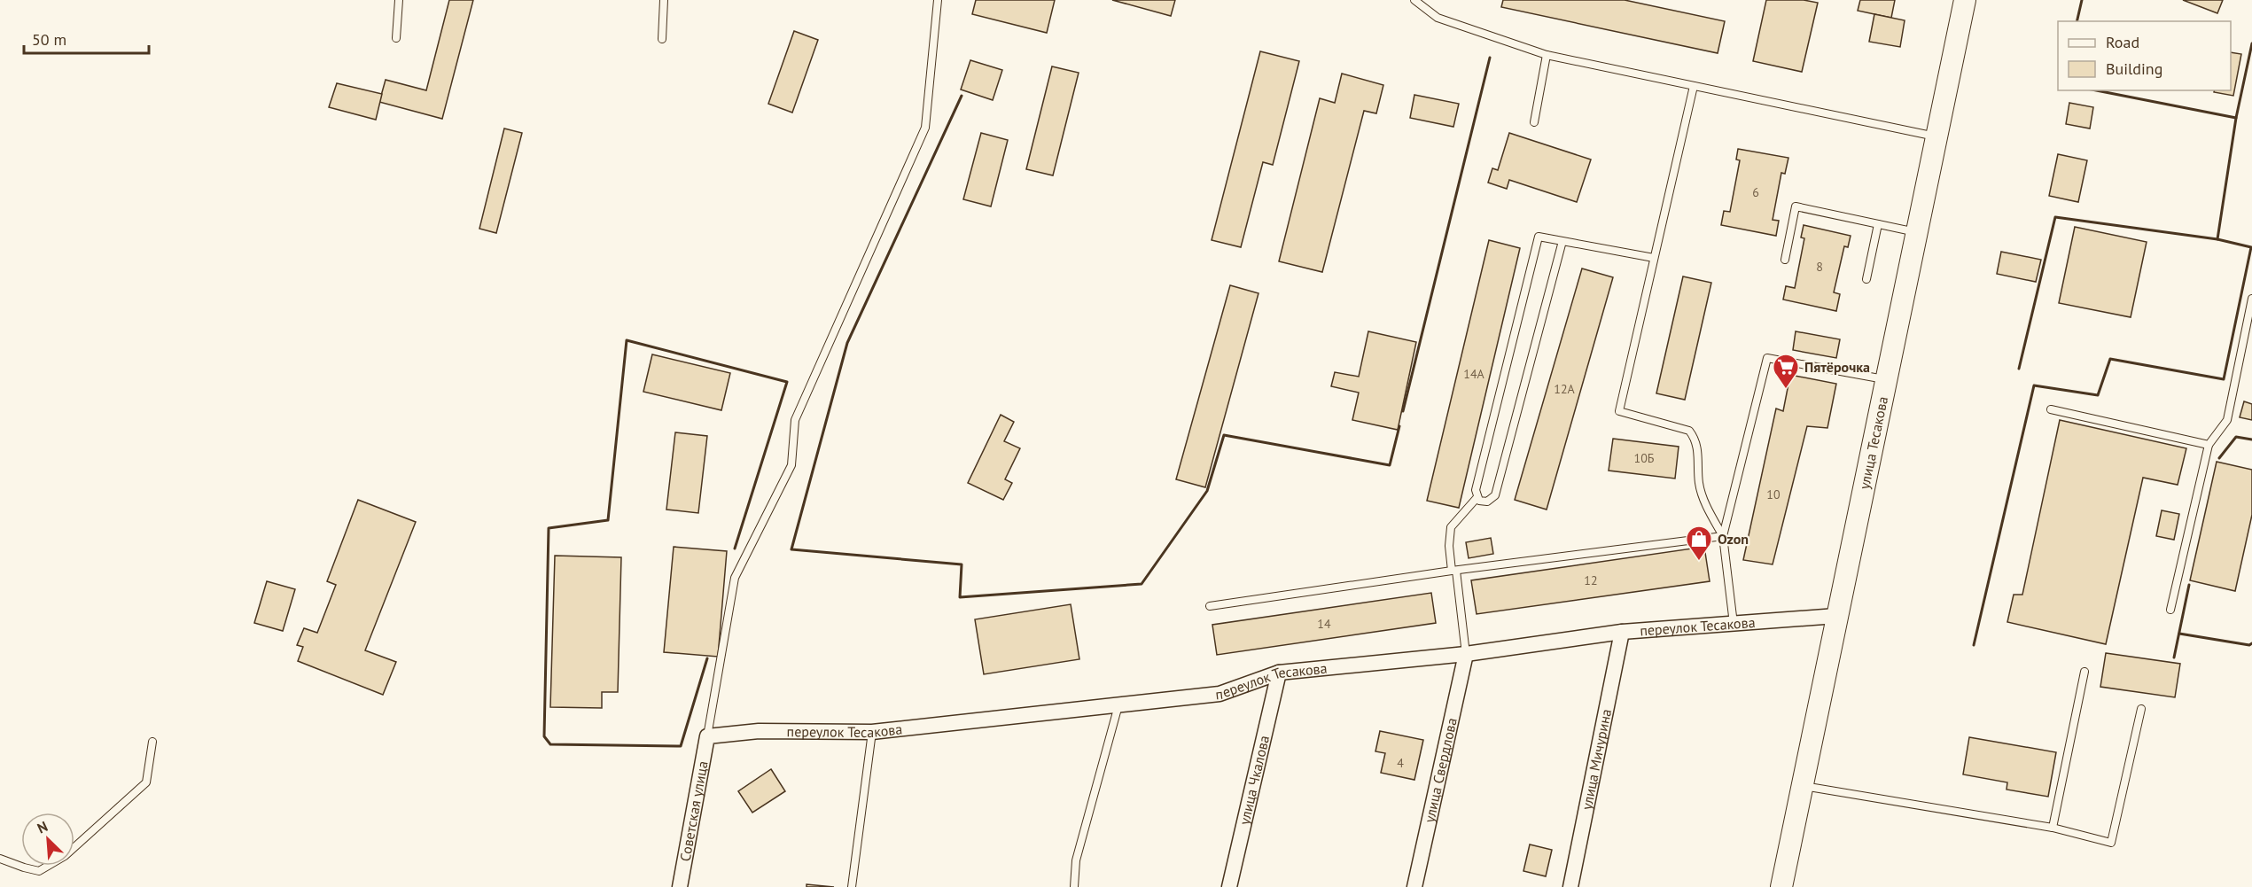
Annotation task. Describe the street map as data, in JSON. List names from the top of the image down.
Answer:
{
  "streets": {
    "main road": ["улица Тесакова"],
    "street": [
      "переулок Тесакова",
      "улица Мичурина",
      "улица Свердлова",
      "улица Чкалова",
      "Советская улица"
    ]
  },
  "crossings": [
    ["улица Тесакова", "переулок Тесакова"],
    ["переулок Тесакова", "улица Мичурина"],
    ["переулок Тесакова", "улица Свердлова"],
    ["переулок Тесакова", "улица Чкалова"],
    ["переулок Тесакова", "Советская улица"]
  ],
  "places": {
    "supermarket": ["Пятёрочка"],
    "shop": ["Ozon"]
  },
  "house_numbers": [
    "6",
    "8",
    "14А",
    "12А",
    "10Б",
    "10",
    "12",
    "14",
    "4"
  ],
  "legend": ["Road", "Building"],
  "scale_bar": "50 m",
  "north": "top left"
}
